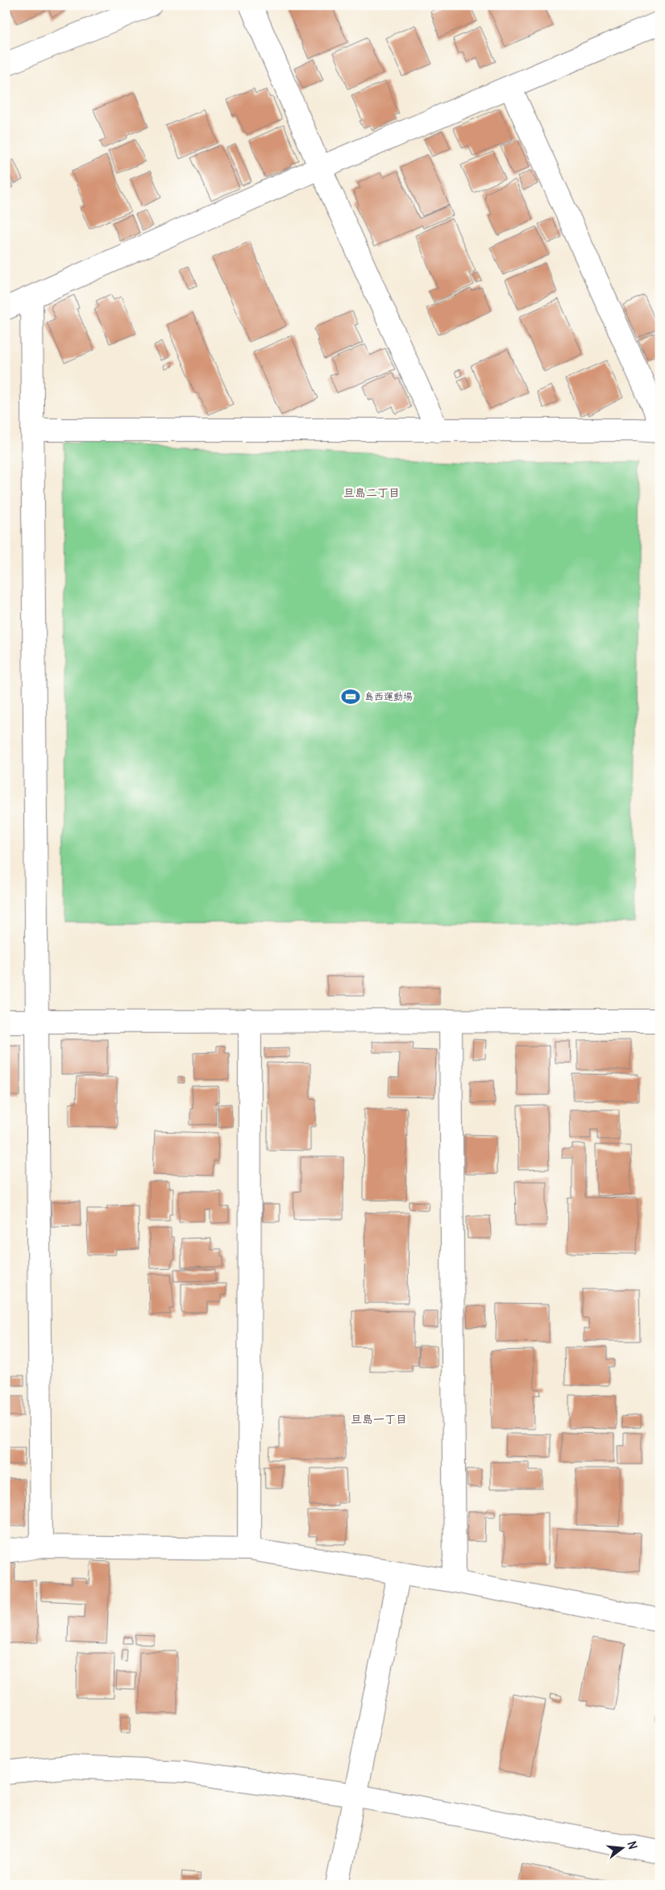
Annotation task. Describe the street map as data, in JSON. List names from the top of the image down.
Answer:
{
  "districts": ["旦島二丁目", "旦島一丁目"],
  "places": {
    "sports": ["島西運動場"]
  },
  "north": "right"
}
